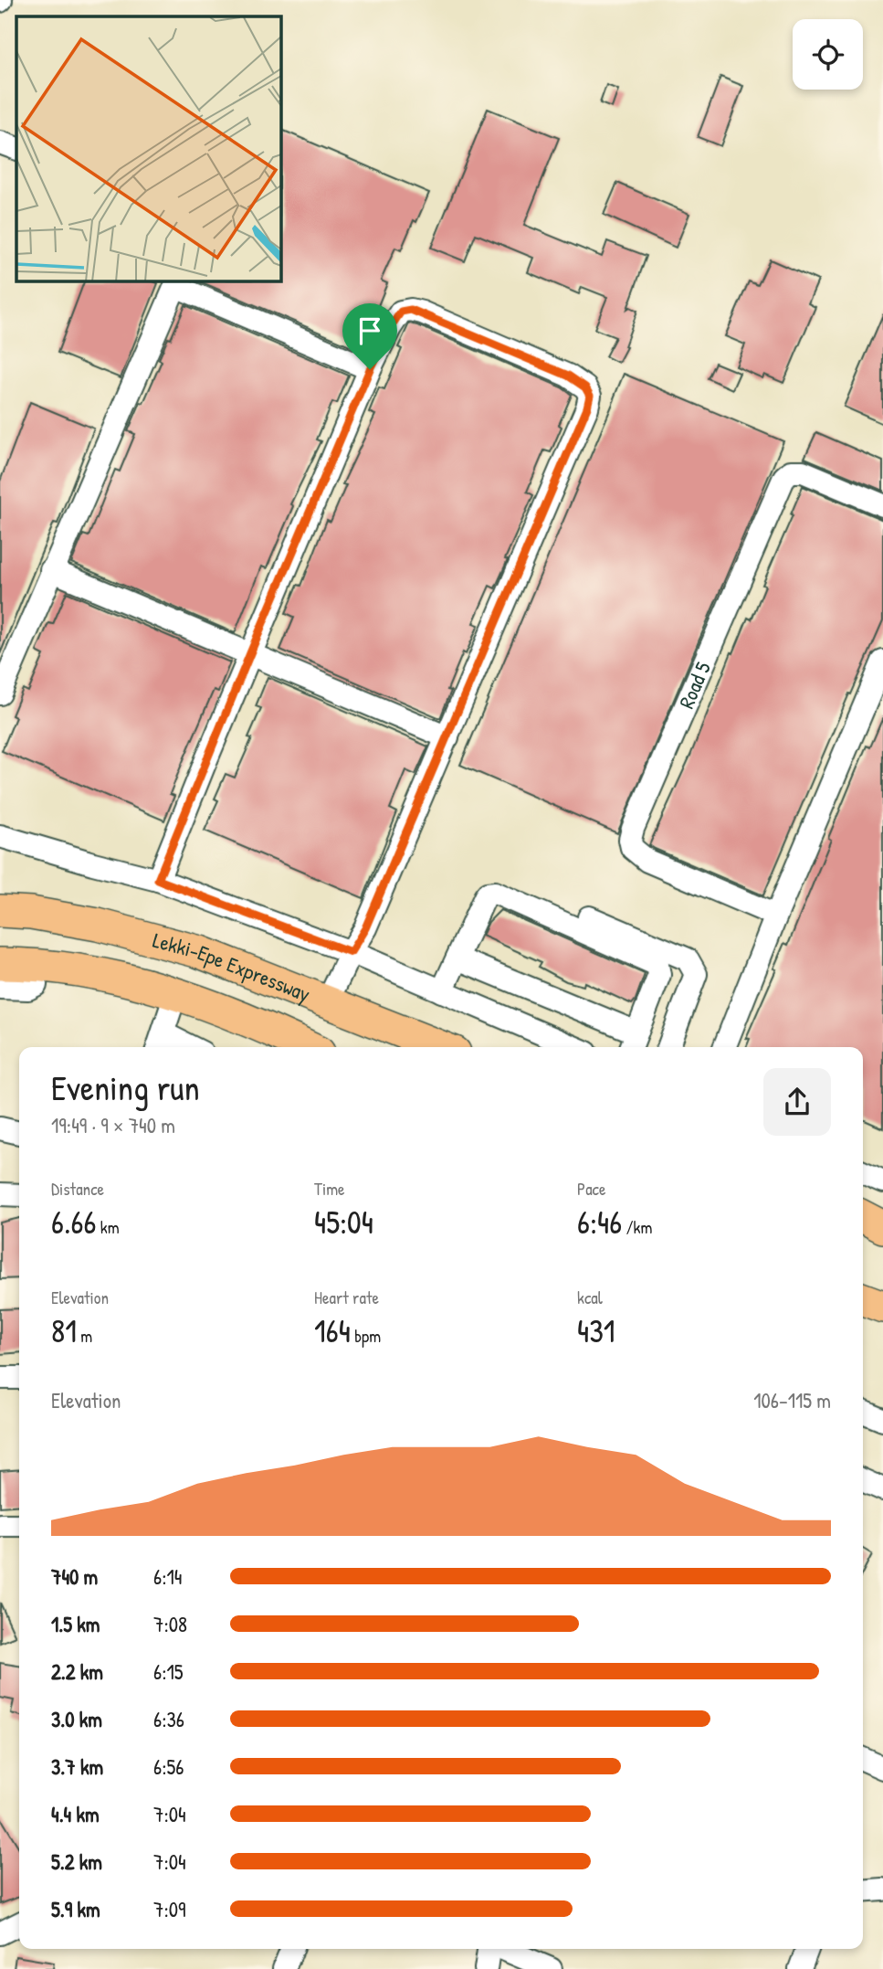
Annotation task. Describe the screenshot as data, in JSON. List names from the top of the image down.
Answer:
{
  "streets": {
    "highway": ["Lekki-Epe Expressway"],
    "street": ["Road 5"]
  },
  "page": {
    "heading": ["Evening run", "19:49 · 9 × 740 m"],
    "stats": [
      ["Distance", "6.66 km"],
      ["Time", "45:04"],
      ["Pace", "6:46 /km"],
      ["Elevation", "81 m"],
      ["Heart rate", "164 bpm"],
      ["kcal", "431"]
    ],
    "chart": ["Elevation", "106–115 m"],
    "list": [
      {
        "name": "740 m",
        "note": "6:14"
      },
      {
        "name": "1.5 km",
        "note": "7:08"
      },
      {
        "name": "2.2 km",
        "note": "6:15"
      },
      {
        "name": "3.0 km",
        "note": "6:36"
      },
      {
        "name": "3.7 km",
        "note": "6:56"
      },
      {
        "name": "4.4 km",
        "note": "7:04"
      },
      {
        "name": "5.2 km",
        "note": "7:04"
      },
      {
        "name": "5.9 km",
        "note": "7:09"
      }
    ]
  }
}
